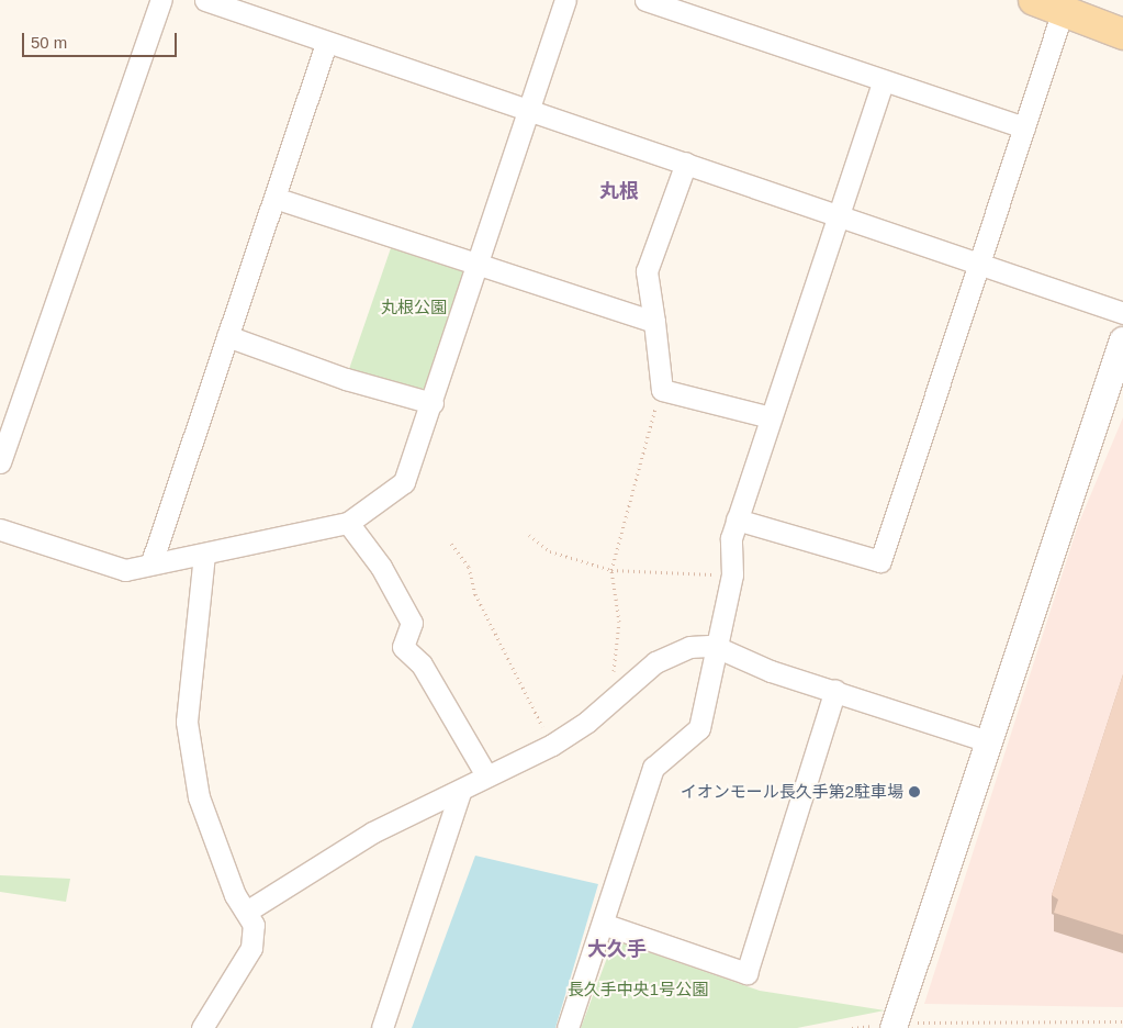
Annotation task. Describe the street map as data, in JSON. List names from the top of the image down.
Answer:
{
  "districts": ["丸根", "大久手"],
  "parks": ["丸根公園", "長久手中央1号公園"],
  "places": ["イオンモール長久手第2駐車場"],
  "scale_bar": "50 m"
}
